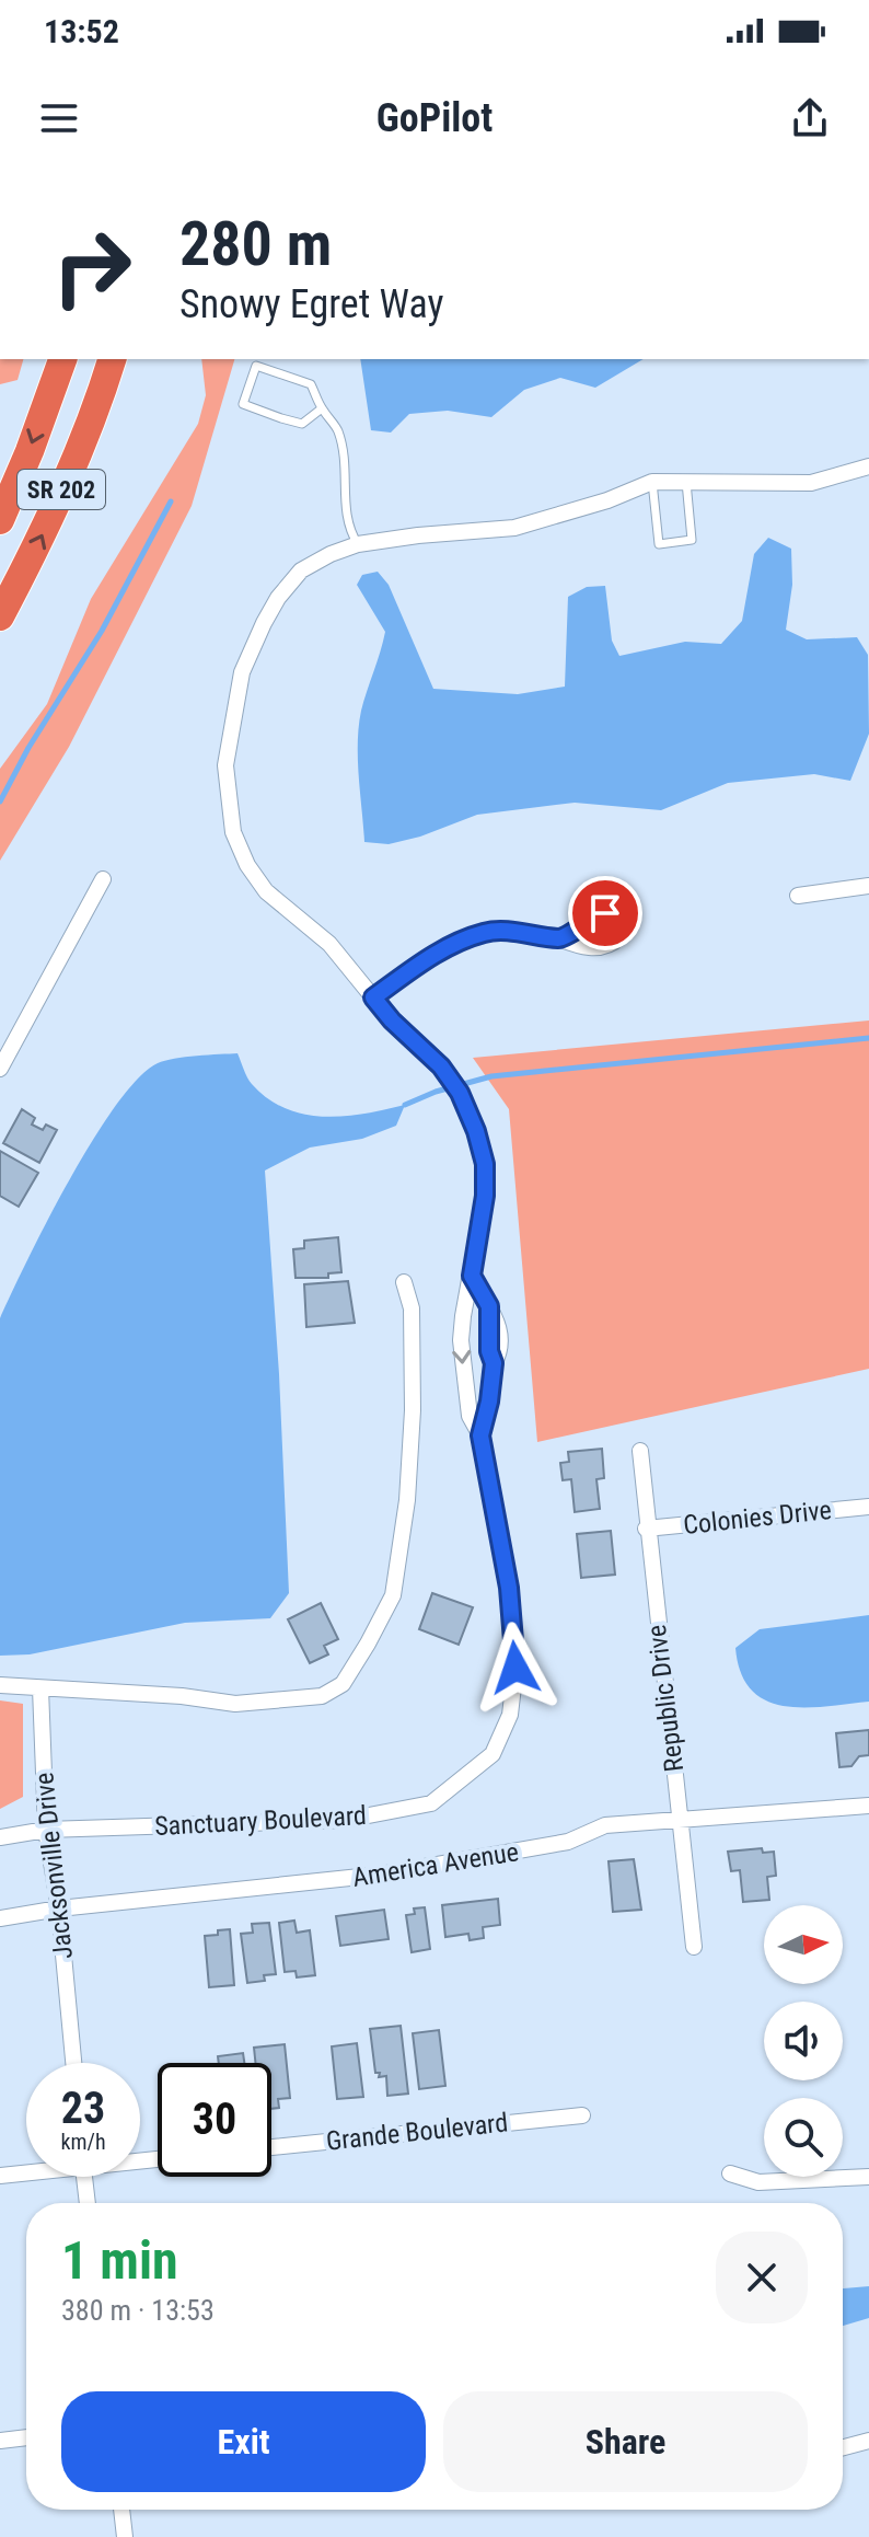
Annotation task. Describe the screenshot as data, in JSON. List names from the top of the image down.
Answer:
{
  "streets": {
    "highway": ["SR 202"],
    "street": [
      "Colonies Drive",
      "Republic Drive",
      "Sanctuary Boulevard",
      "America Avenue",
      "Jacksonville Drive",
      "Grande Boulevard"
    ]
  },
  "crossings": [
    ["Colonies Drive", "Republic Drive"],
    ["Republic Drive", "America Avenue"],
    ["Sanctuary Boulevard", "Jacksonville Drive"],
    ["America Avenue", "Jacksonville Drive"]
  ],
  "north": "right",
  "page": {
    "status": "13:52",
    "header": "GoPilot",
    "turn": ["280 m", "Snowy Egret Way"],
    "speed": "23 km/h",
    "limit": "30",
    "heading": ["1 min", "380 m · 13:53"],
    "buttons": ["Exit", "Share"]
  }
}
